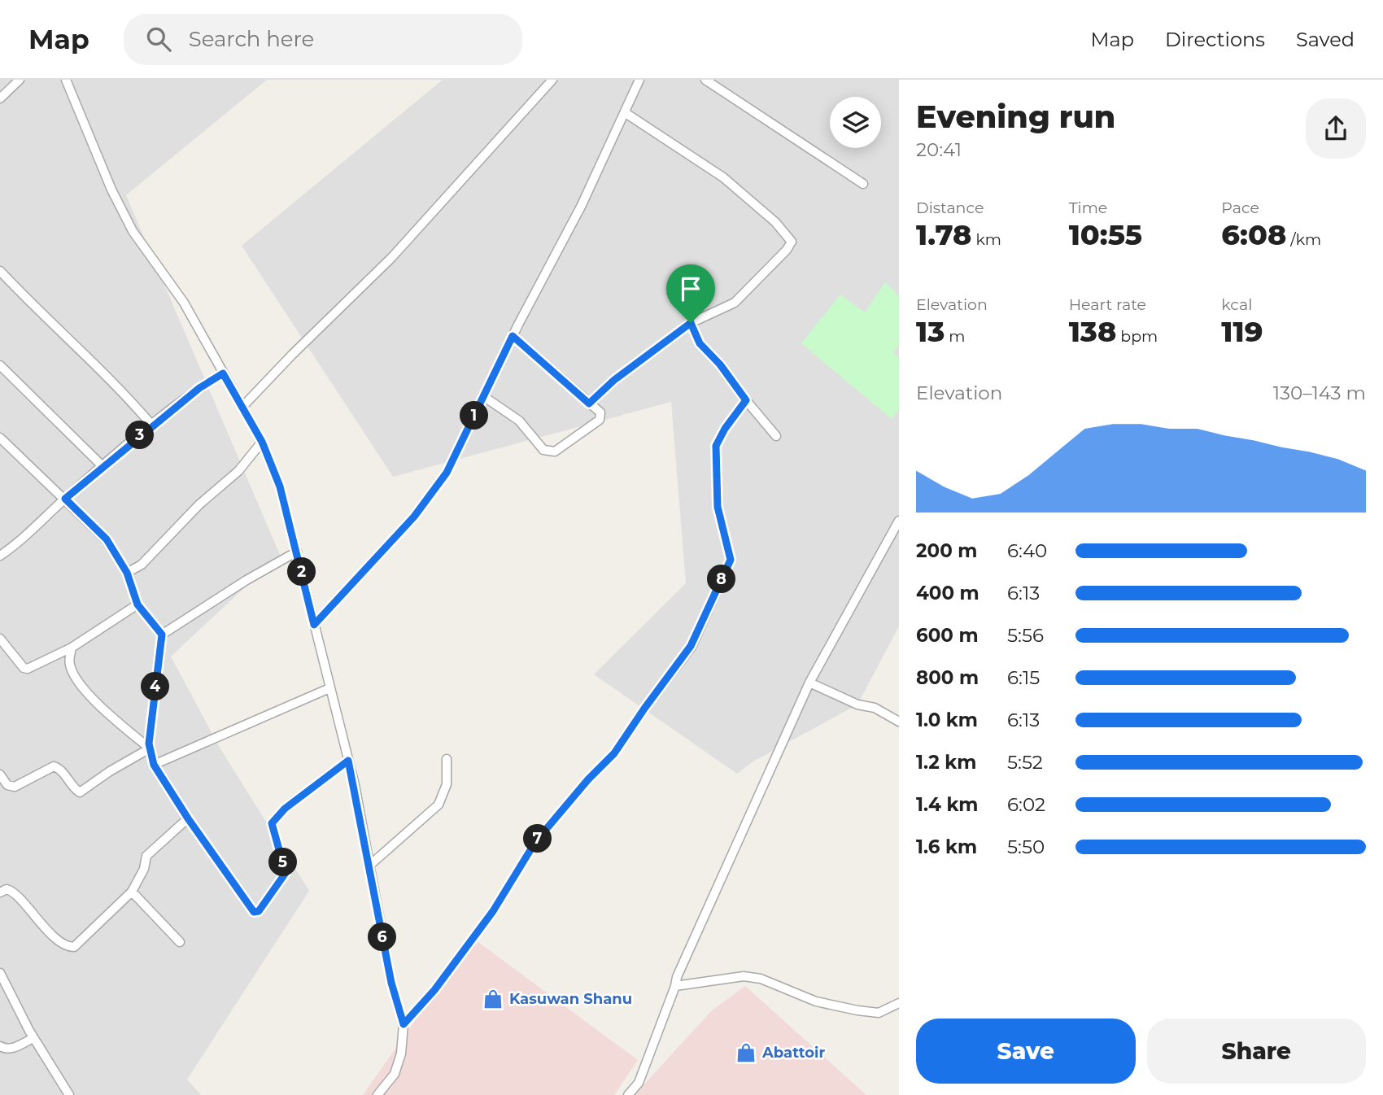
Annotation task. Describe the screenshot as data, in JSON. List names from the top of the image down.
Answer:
{
  "places": {
    "shop": ["Kasuwan Shanu", "Abattoir"]
  },
  "page": {
    "header": "Map",
    "search": "Search here",
    "nav": ["Map", "Directions", "Saved"],
    "heading": ["Evening run", "20:41"],
    "stats": [
      ["Distance", "1.78 km"],
      ["Time", "10:55"],
      ["Pace", "6:08 /km"],
      ["Elevation", "13 m"],
      ["Heart rate", "138 bpm"],
      ["kcal", "119"]
    ],
    "chart": ["Elevation", "130–143 m"],
    "pins": [
      "1",
      "3",
      "2",
      "8",
      "4",
      "7",
      "5",
      "6"
    ],
    "list": [
      {
        "name": "200 m",
        "note": "6:40"
      },
      {
        "name": "400 m",
        "note": "6:13"
      },
      {
        "name": "600 m",
        "note": "5:56"
      },
      {
        "name": "800 m",
        "note": "6:15"
      },
      {
        "name": "1.0 km",
        "note": "6:13"
      },
      {
        "name": "1.2 km",
        "note": "5:52"
      },
      {
        "name": "1.4 km",
        "note": "6:02"
      },
      {
        "name": "1.6 km",
        "note": "5:50"
      }
    ],
    "buttons": ["Save", "Share"]
  }
}
